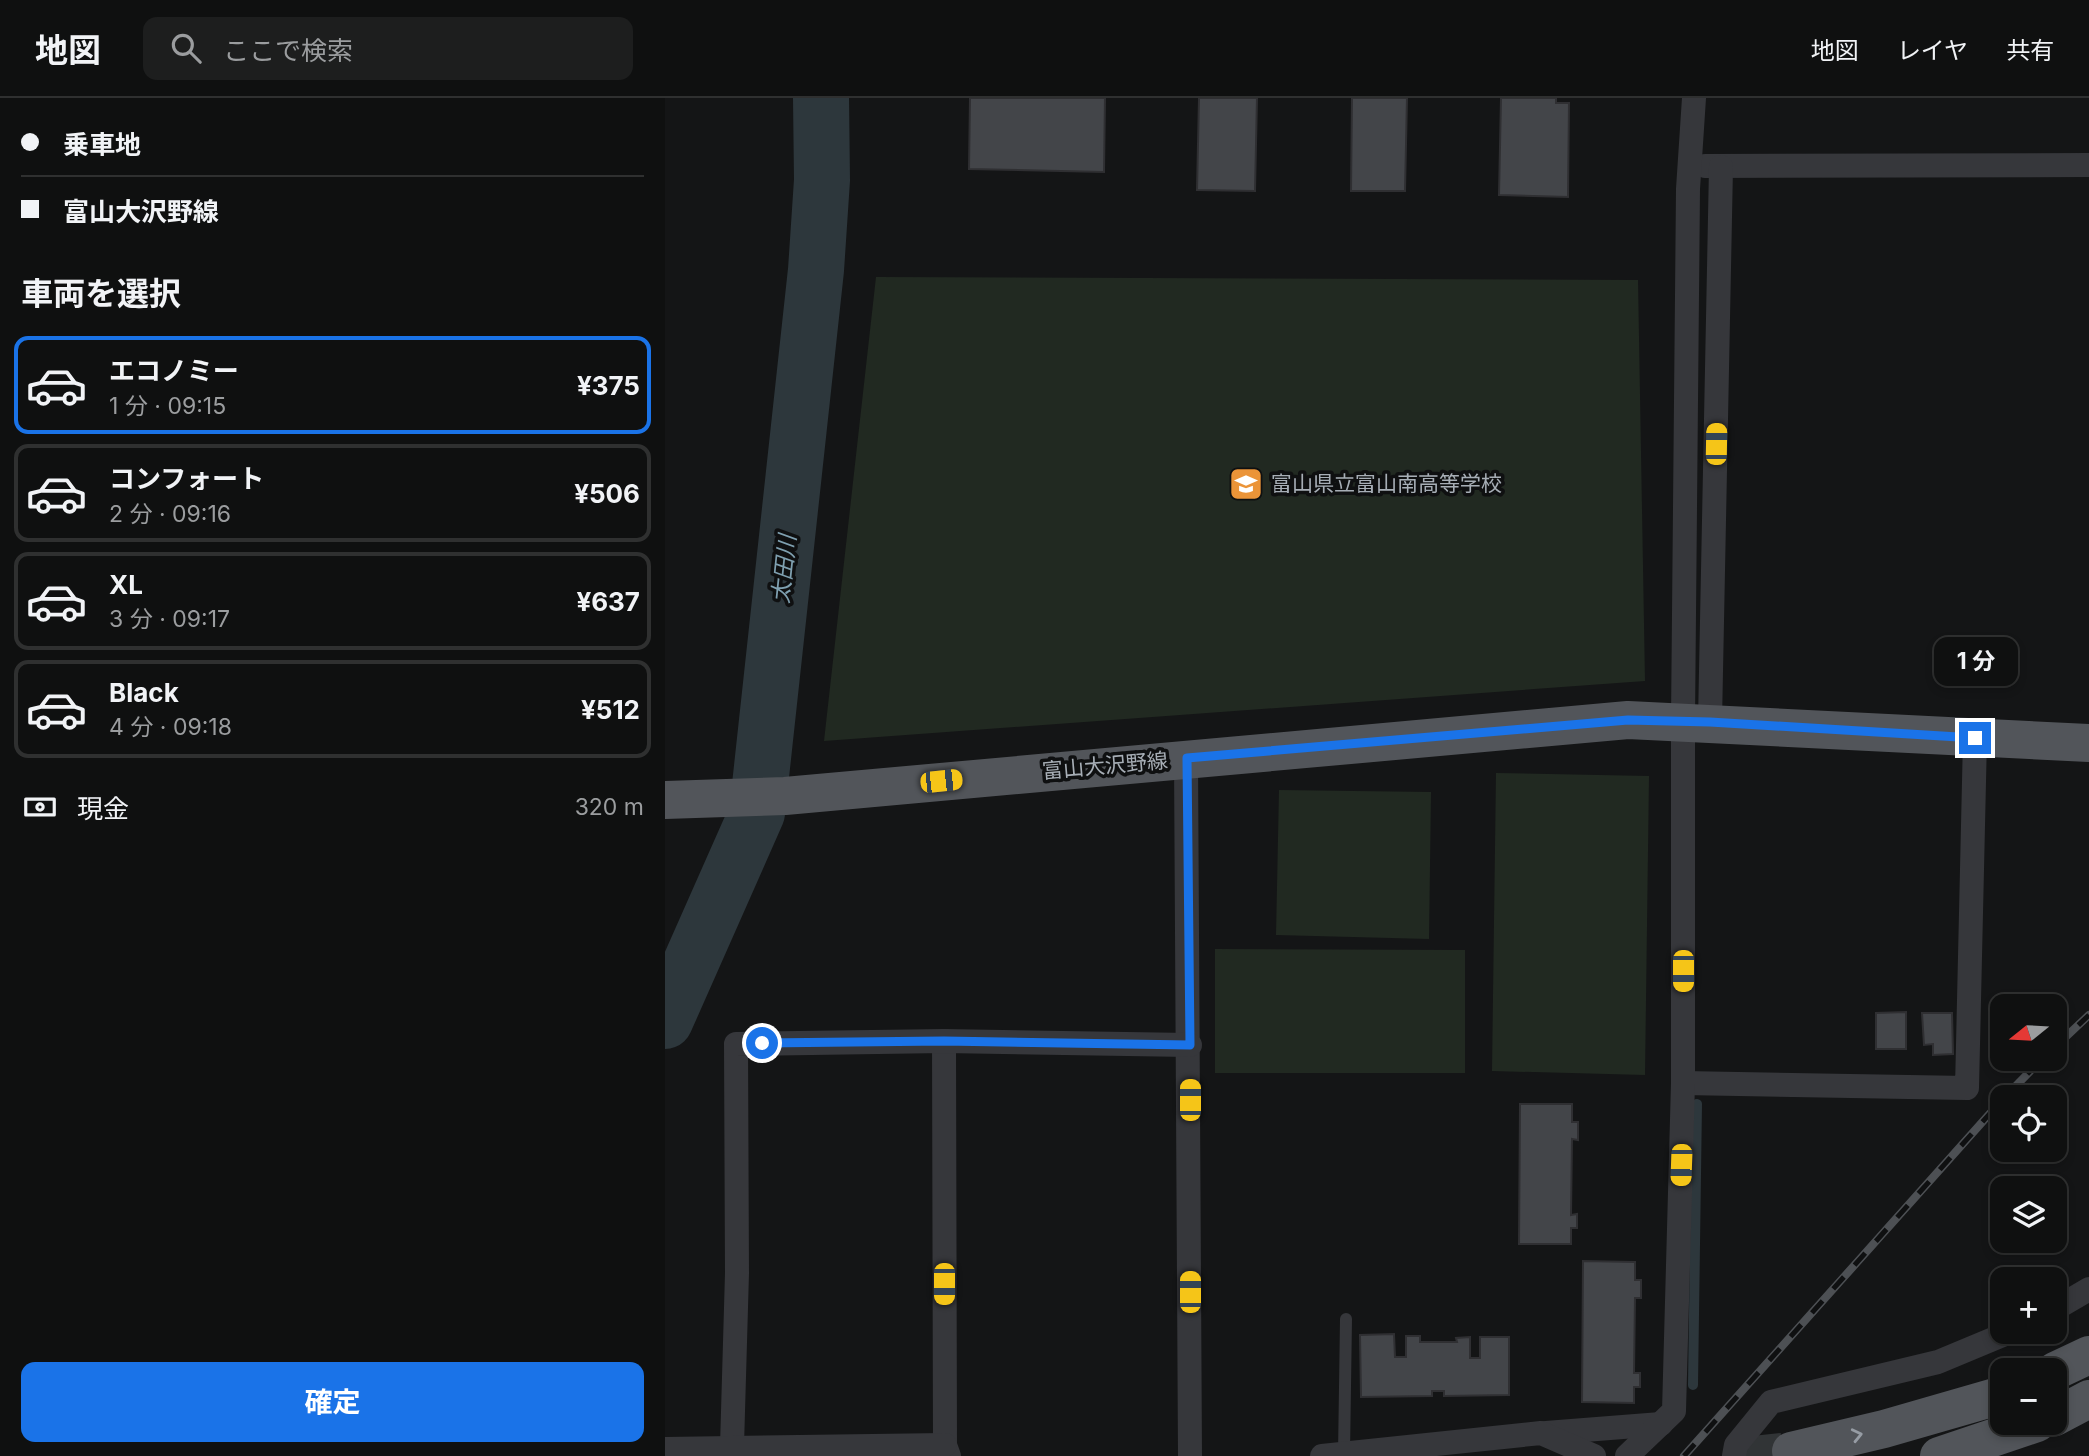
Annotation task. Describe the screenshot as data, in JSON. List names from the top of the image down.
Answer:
{
  "streets": {
    "main road": ["富山大沢野線"]
  },
  "water": ["太田川"],
  "places": {
    "school or university": ["富山県立富山南高等学校"]
  },
  "north": "left",
  "page": {
    "header": "地図",
    "search": "ここで検索",
    "nav": ["地図", "レイヤ", "共有"],
    "banner": ["乗車地", "富山大沢野線"],
    "heading": "車両を選択",
    "list": [
      {
        "name": "エコノミー",
        "note": "1 分 · 09:15",
        "value": "¥375"
      },
      {
        "name": "コンフォート",
        "note": "2 分 · 09:16",
        "value": "¥506"
      },
      {
        "name": "XL",
        "note": "3 分 · 09:17",
        "value": "¥637"
      },
      {
        "name": "Black",
        "note": "4 分 · 09:18",
        "value": "¥512"
      }
    ],
    "bubble": "1 分",
    "pay": ["現金", "320 m"],
    "map_buttons": ["+", "−"],
    "buttons": "確定"
  }
}
